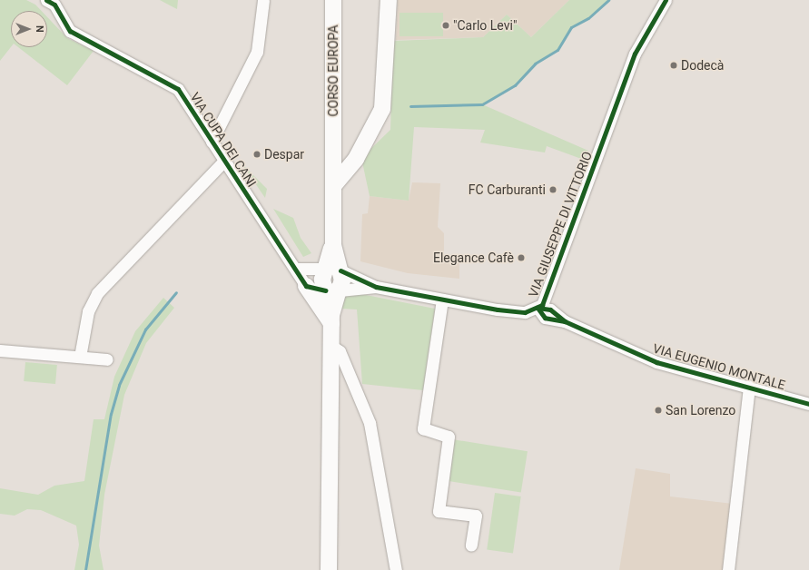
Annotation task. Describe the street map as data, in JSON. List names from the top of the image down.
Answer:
{
  "streets": {
    "main road": ["CORSO EUROPA"],
    "street": ["VIA CUPA DEI CANI", "VIA GIUSEPPE DI VITTORIO", "VIA EUGENIO MONTALE"]
  },
  "crossings": [
    ["CORSO EUROPA", "VIA GIUSEPPE DI VITTORIO"],
    ["VIA GIUSEPPE DI VITTORIO", "VIA EUGENIO MONTALE"]
  ],
  "places": [
    "\"Carlo Levi\"",
    "Dodecà",
    "Despar",
    "FC Carburanti",
    "Elegance Cafè",
    "San Lorenzo"
  ],
  "north": "right"
}
